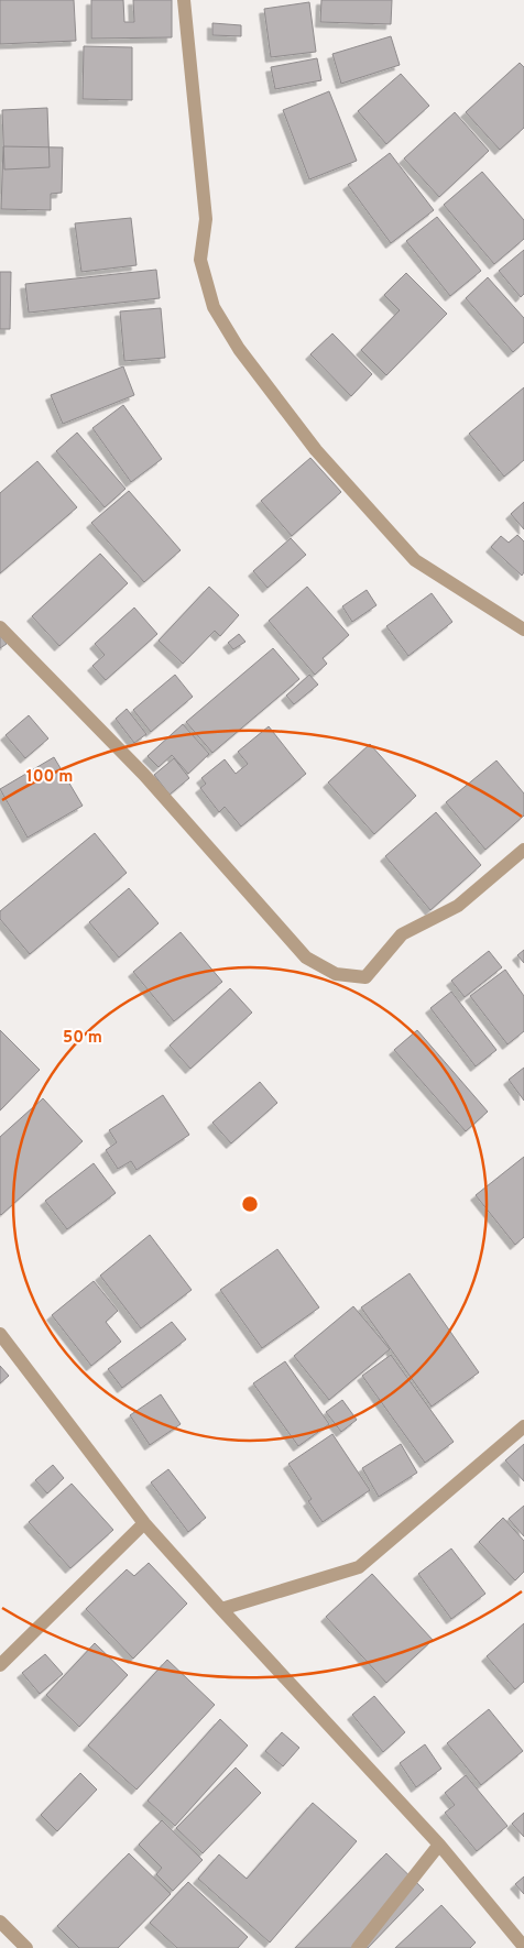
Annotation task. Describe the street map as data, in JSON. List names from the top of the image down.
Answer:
{
  "rings": ["100 m", "50 m"]
}
